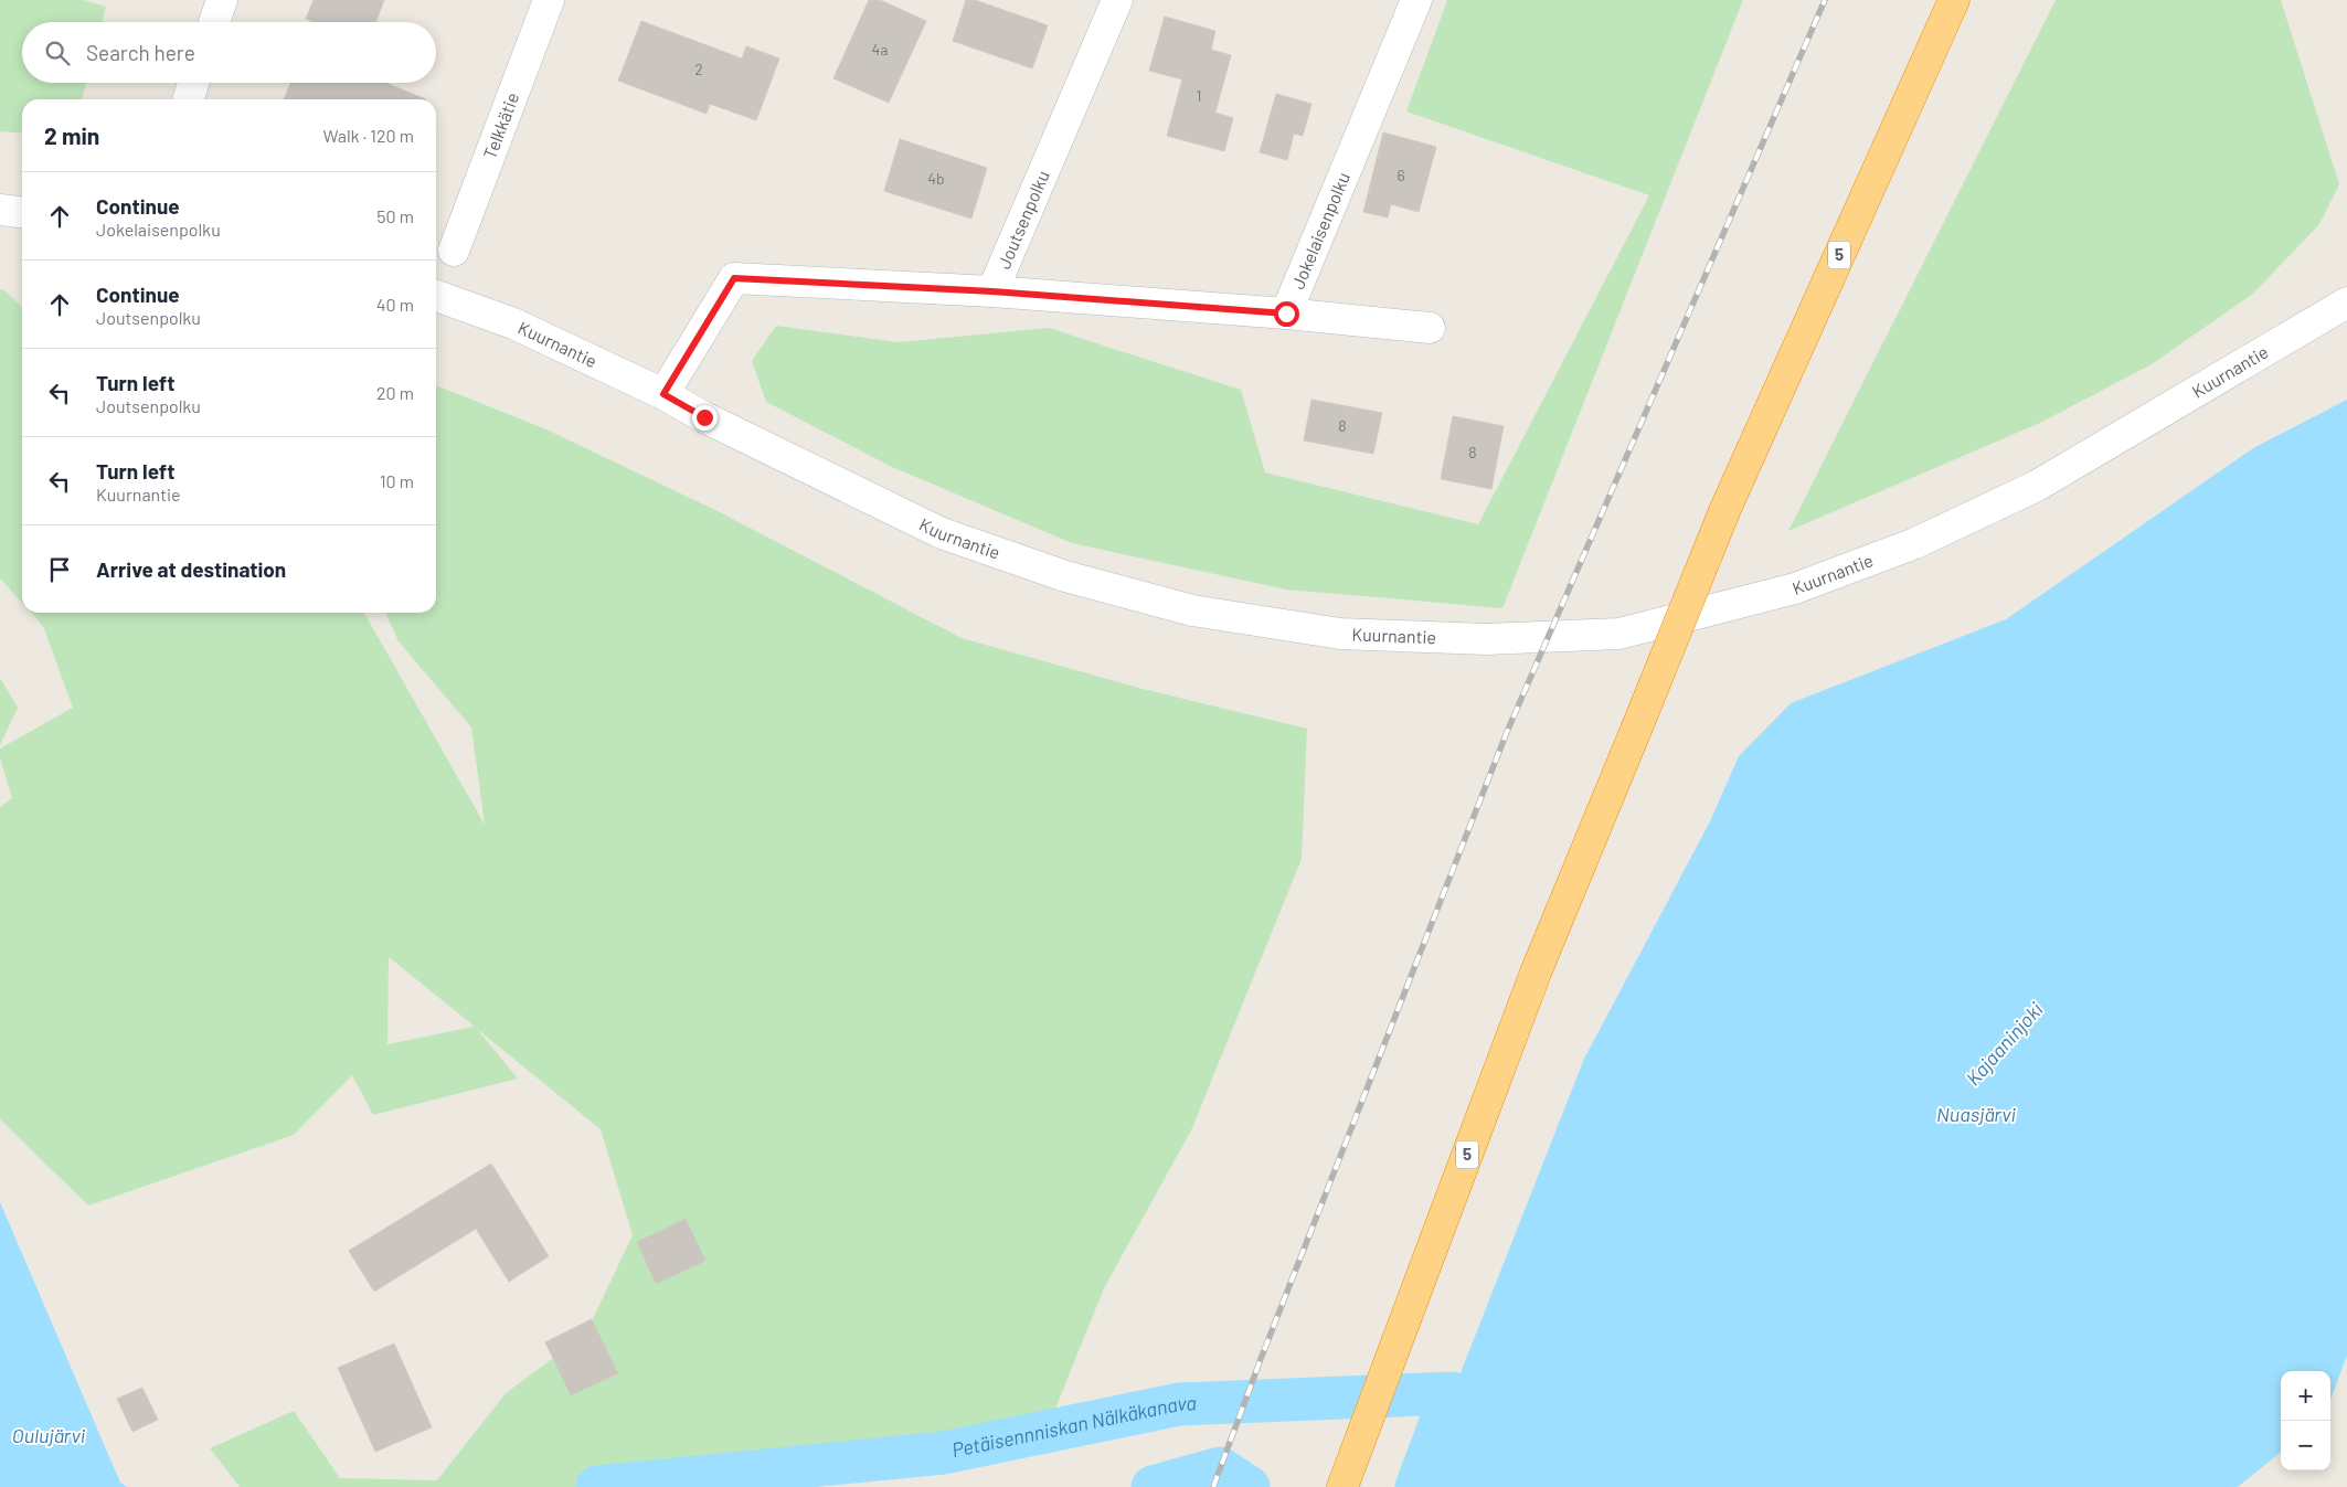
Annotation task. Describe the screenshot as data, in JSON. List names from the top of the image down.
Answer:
{
  "streets": {
    "highway": ["5"],
    "street": [
      "Telkkätie",
      "Joutsenpolku",
      "Jokelaisenpolku",
      "Kuurnantie"
    ]
  },
  "crossings": [
    ["Joutsenpolku", "Kuurnantie"]
  ],
  "water": [
    "Kajaaninjoki",
    "Nuasjärvi",
    "Petäisennniskan Nälkäkanava",
    "Oulujärvi"
  ],
  "house_numbers": [
    "4a",
    "2",
    "1",
    "6",
    "4b",
    "8",
    "8"
  ],
  "page": {
    "search": "Search here",
    "heading": ["2 min", "Walk · 120 m"],
    "list": [
      ["Continue", "Jokelaisenpolku", "50 m"],
      ["Continue", "Joutsenpolku", "40 m"],
      ["Turn left", "Joutsenpolku", "20 m"],
      ["Turn left", "Kuurnantie", "10 m"],
      "Arrive at destination"
    ],
    "map_buttons": ["+", "−"]
  }
}
